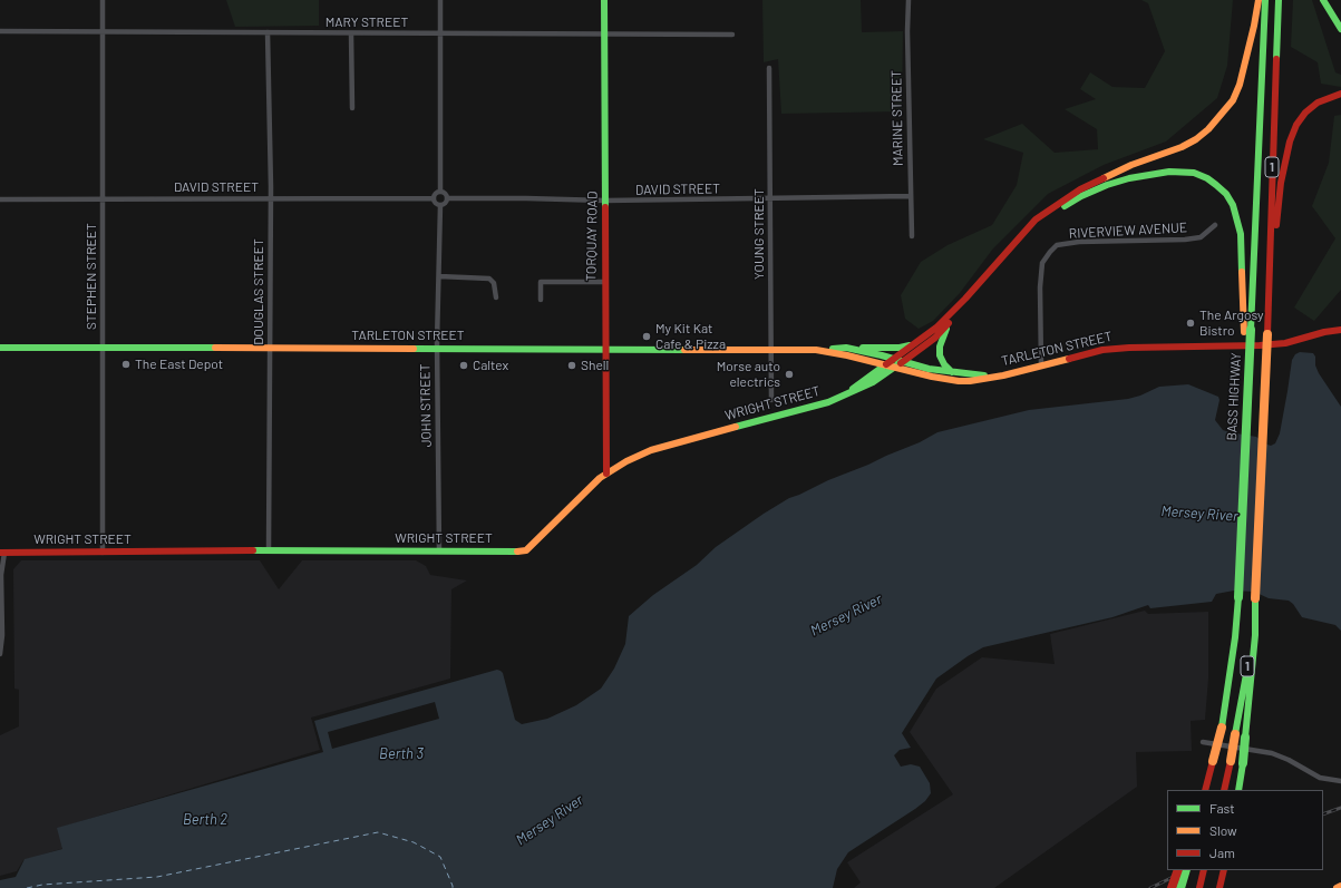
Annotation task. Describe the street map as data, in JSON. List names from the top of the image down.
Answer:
{
  "streets": {
    "main road": [
      "1",
      "TORQUAY ROAD",
      "TARLETON STREET",
      "BASS HIGHWAY",
      "WRIGHT STREET"
    ],
    "street": [
      "MARY STREET",
      "MARINE STREET",
      "DAVID STREET",
      "RIVERVIEW AVENUE",
      "YOUNG STREET",
      "STEPHEN STREET",
      "DOUGLAS STREET",
      "JOHN STREET"
    ]
  },
  "crossings": [
    ["MARY STREET", "TORQUAY ROAD"],
    ["MARY STREET", "STEPHEN STREET"],
    ["MARY STREET", "DOUGLAS STREET"],
    ["MARINE STREET", "DAVID STREET"],
    ["1", "BASS HIGHWAY"],
    ["DAVID STREET", "YOUNG STREET"],
    ["DAVID STREET", "TORQUAY ROAD"],
    ["DAVID STREET", "STEPHEN STREET"],
    ["DAVID STREET", "DOUGLAS STREET"],
    ["DAVID STREET", "JOHN STREET"],
    ["RIVERVIEW AVENUE", "TARLETON STREET"],
    ["YOUNG STREET", "TARLETON STREET"],
    ["TORQUAY ROAD", "TARLETON STREET"],
    ["TORQUAY ROAD", "WRIGHT STREET"],
    ["STEPHEN STREET", "TARLETON STREET"],
    ["STEPHEN STREET", "WRIGHT STREET"],
    ["DOUGLAS STREET", "TARLETON STREET"],
    ["DOUGLAS STREET", "WRIGHT STREET"],
    ["TARLETON STREET", "WRIGHT STREET"],
    ["TARLETON STREET", "JOHN STREET"],
    ["WRIGHT STREET", "JOHN STREET"]
  ],
  "water": ["Mersey River", "Berth 3", "Berth 2"],
  "places": [
    "The Argosy Bistro",
    "My Kit Kat Cafe & Pizza",
    "The East Depot",
    "Caltex",
    "Shell",
    "Morse auto electrics"
  ],
  "legend": ["Fast", "Slow", "Jam"]
}
